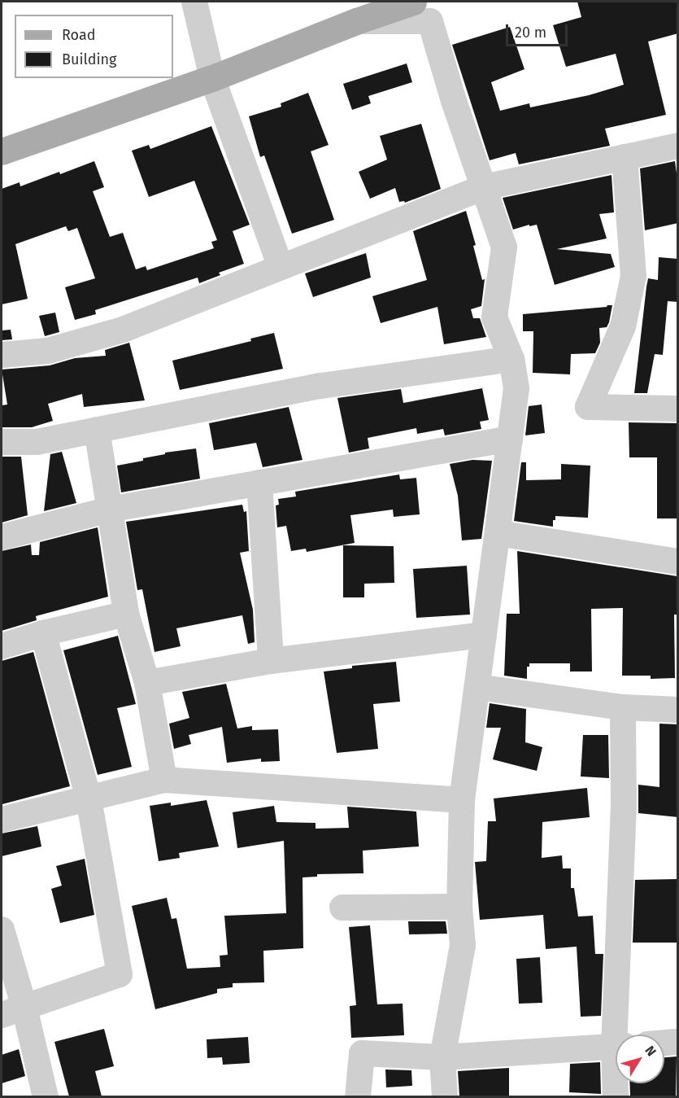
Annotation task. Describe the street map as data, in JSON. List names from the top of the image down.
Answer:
{
  "legend": ["Road", "Building"],
  "scale_bar": "20 m",
  "north": "top right"
}
